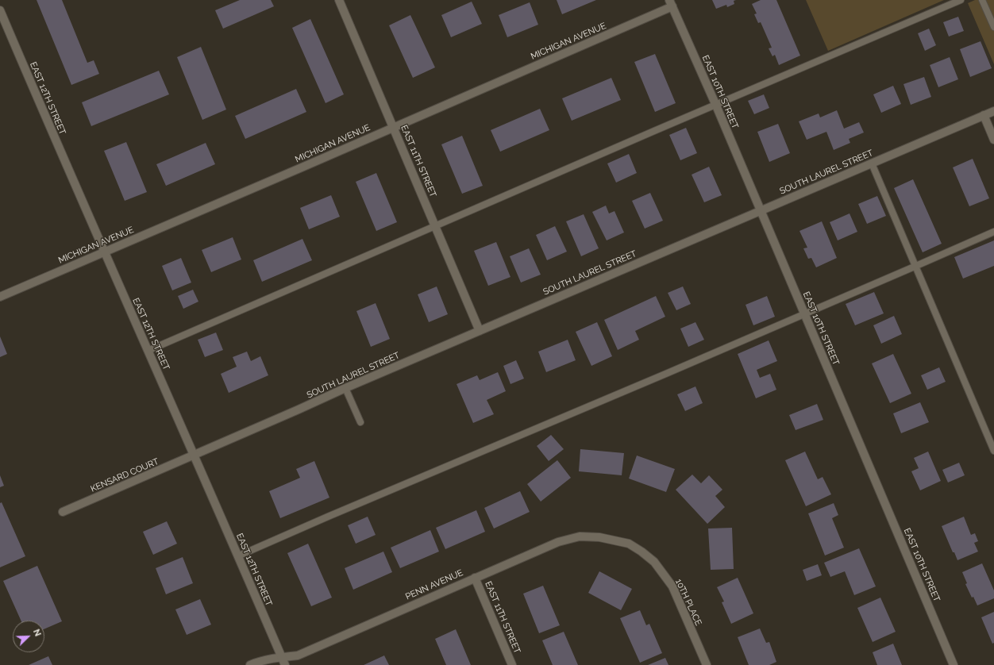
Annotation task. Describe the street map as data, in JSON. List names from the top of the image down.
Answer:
{
  "streets": {
    "street": [
      "MICHIGAN AVENUE",
      "EAST 10TH STREET",
      "EAST 12TH STREET",
      "EAST 11TH STREET",
      "SOUTH LAUREL STREET",
      "KENSARD COURT",
      "PENN AVENUE",
      "10TH PLACE"
    ]
  },
  "crossings": [
    ["MICHIGAN AVENUE", "EAST 10TH STREET"],
    ["MICHIGAN AVENUE", "EAST 12TH STREET"],
    ["MICHIGAN AVENUE", "EAST 11TH STREET"],
    ["EAST 10TH STREET", "SOUTH LAUREL STREET"],
    ["EAST 12TH STREET", "SOUTH LAUREL STREET"],
    ["EAST 12TH STREET", "KENSARD COURT"],
    ["EAST 12TH STREET", "PENN AVENUE"],
    ["EAST 11TH STREET", "SOUTH LAUREL STREET"],
    ["EAST 11TH STREET", "PENN AVENUE"],
    ["SOUTH LAUREL STREET", "KENSARD COURT"],
    ["PENN AVENUE", "10TH PLACE"]
  ],
  "north": "top right"
}
